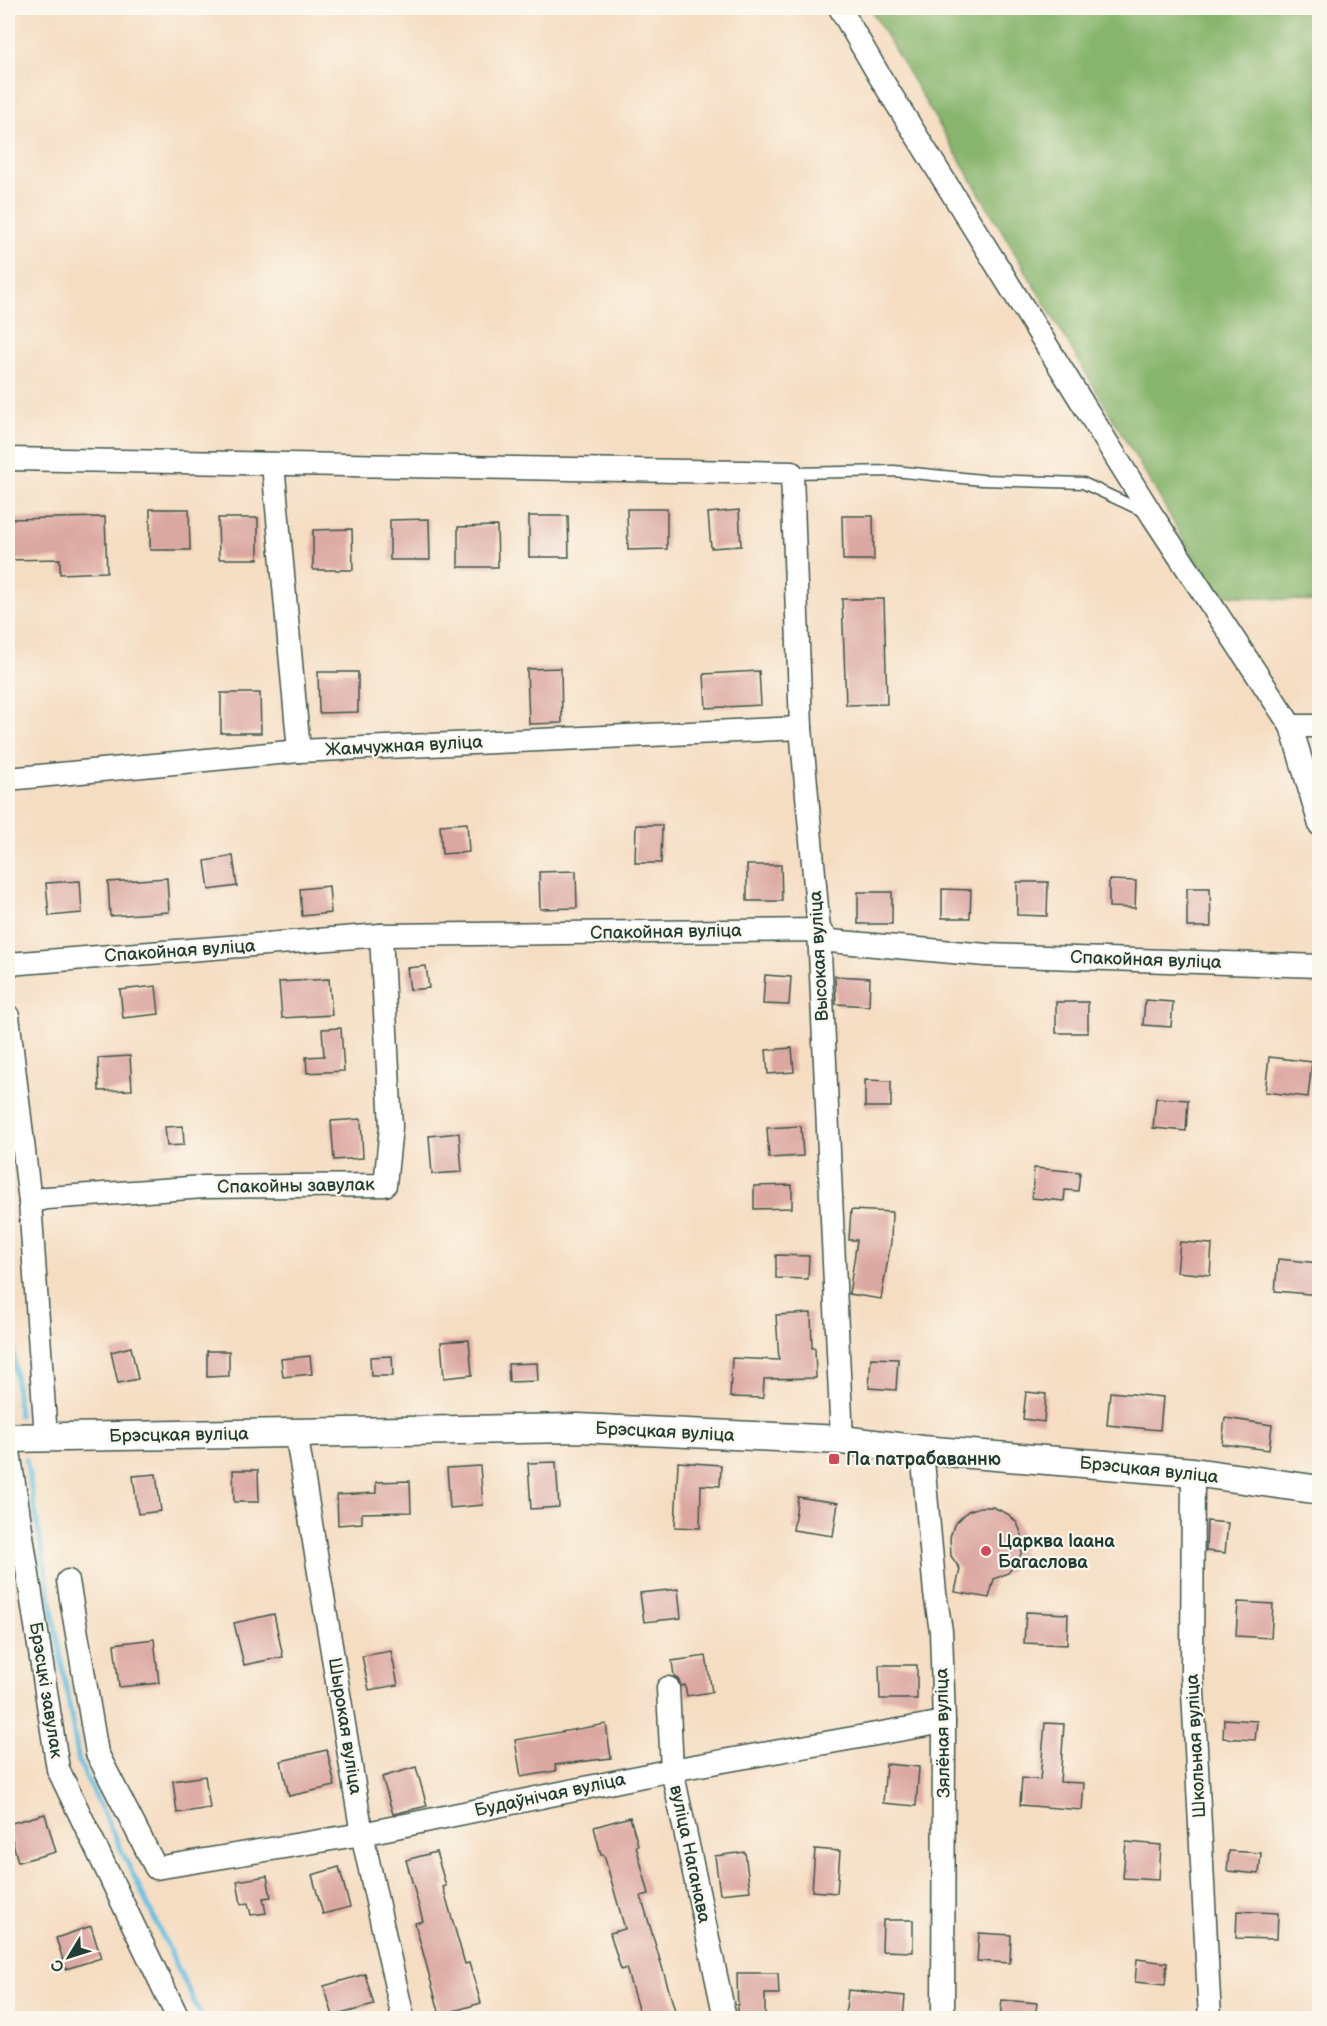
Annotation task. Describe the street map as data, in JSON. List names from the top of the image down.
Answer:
{
  "streets": {
    "street": [
      "Жамчужная вуліца",
      "Спакойная вуліца",
      "Высокая вуліца",
      "Спакойны завулак",
      "Брэсцкая вуліца",
      "Брэсцкі завулак",
      "Шырокая вуліца",
      "Зялёная вуліца",
      "Школьная вуліца",
      "Будаўнічая вуліца",
      "вуліца Наганава"
    ]
  },
  "crossings": [
    ["Жамчужная вуліца", "Высокая вуліца"],
    ["Спакойная вуліца", "Высокая вуліца"],
    ["Спакойная вуліца", "Спакойны завулак"],
    ["Высокая вуліца", "Брэсцкая вуліца"],
    ["Брэсцкая вуліца", "Шырокая вуліца"],
    ["Брэсцкая вуліца", "Зялёная вуліца"],
    ["Брэсцкая вуліца", "Школьная вуліца"],
    ["Шырокая вуліца", "Будаўнічая вуліца"],
    ["Зялёная вуліца", "Будаўнічая вуліца"],
    ["Будаўнічая вуліца", "вуліца Наганава"]
  ],
  "places": {
    "transit": ["Па патрабаванню"],
    "other": ["Царква Іаана Багаслова"]
  },
  "north": "bottom left"
}
